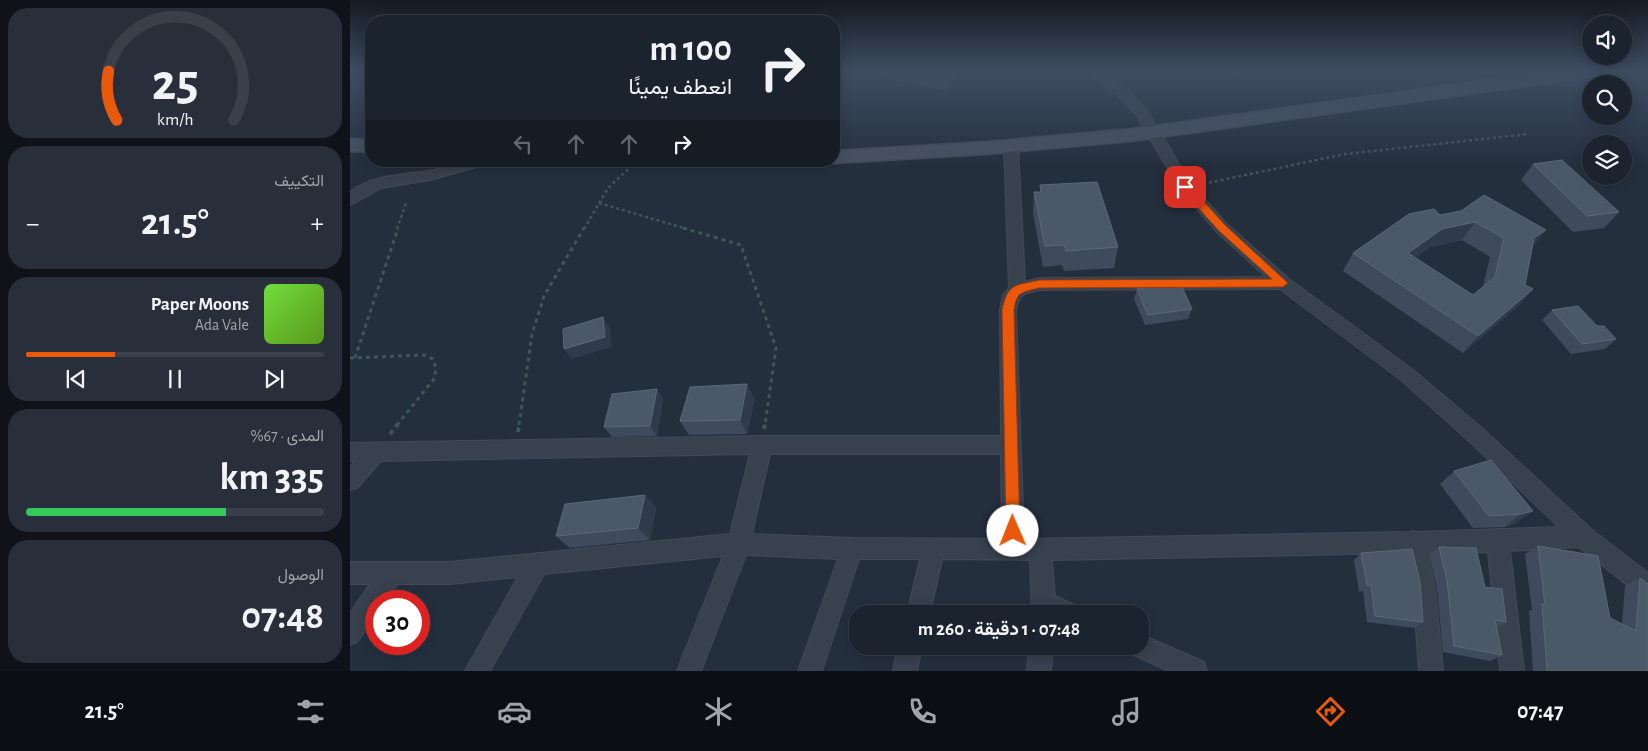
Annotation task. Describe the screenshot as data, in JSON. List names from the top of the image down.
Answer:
{
  "page": {
    "turn": ["100 m", "انعطف يمينًا"],
    "tile": [
      "التكييف",
      ["المدى · 67%", "335 km"],
      ["الوصول", "07:48"]
    ],
    "heat": ["−", "21.5°", "+"],
    "song": ["Paper Moons", "Ada Vale"],
    "limit": "30",
    "trip": "07:48 · 1 دقيقة · 260 m",
    "tabs": ["07:47", "21.5°"],
    "gauge": ["25", "km/h"]
  }
}
